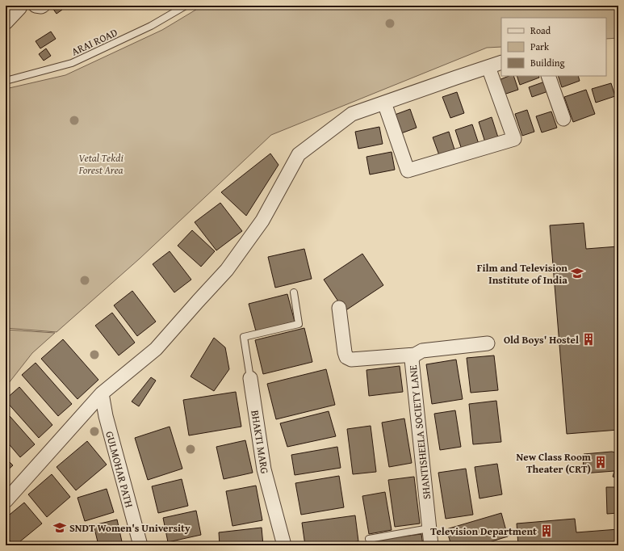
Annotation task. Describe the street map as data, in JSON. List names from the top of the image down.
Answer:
{
  "streets": {
    "street": ["SHANTISHEELA SOCIETY LANE", "BHAKTI MARG", "GULMOHAR PATH"],
    "lane": ["ARAI ROAD"]
  },
  "parks": ["Vetal Tekdi Forest Area"],
  "places": {
    "school or university": ["Film and Television Institute of India", "SNDT Women's University"],
    "building": ["Old Boys' Hostel", "New Class Room Theater (CRT)", "Television Department"]
  },
  "legend": ["Road", "Park", "Building"]
}
